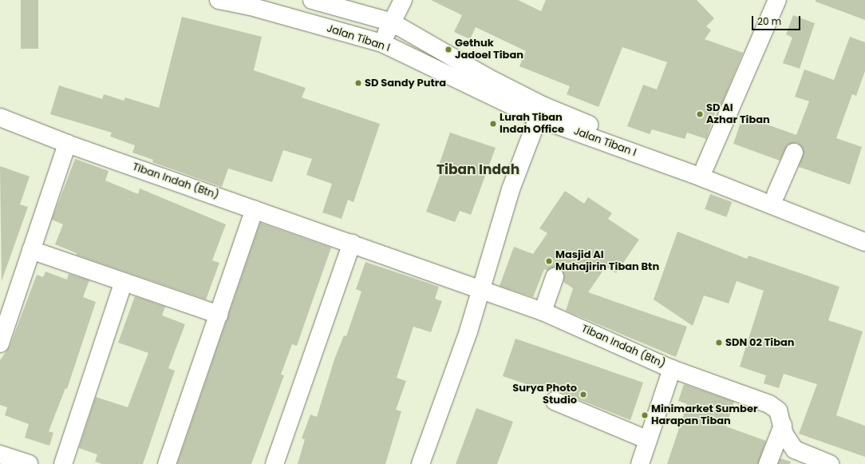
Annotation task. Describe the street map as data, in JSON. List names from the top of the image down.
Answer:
{
  "streets": {
    "street": ["Jalan Tiban I", "Tiban Indah (Btn)"]
  },
  "districts": ["Tiban Indah"],
  "places": [
    "Gethuk Jadoel Tiban",
    "SD Sandy Putra",
    "SD Al Azhar Tiban",
    "Lurah Tiban Indah Office",
    "Masjid Al Muhajirin Tiban Btn",
    "SDN 02 Tiban",
    "Surya Photo Studio",
    "Minimarket Sumber Harapan Tiban"
  ],
  "scale_bar": "20 m"
}
